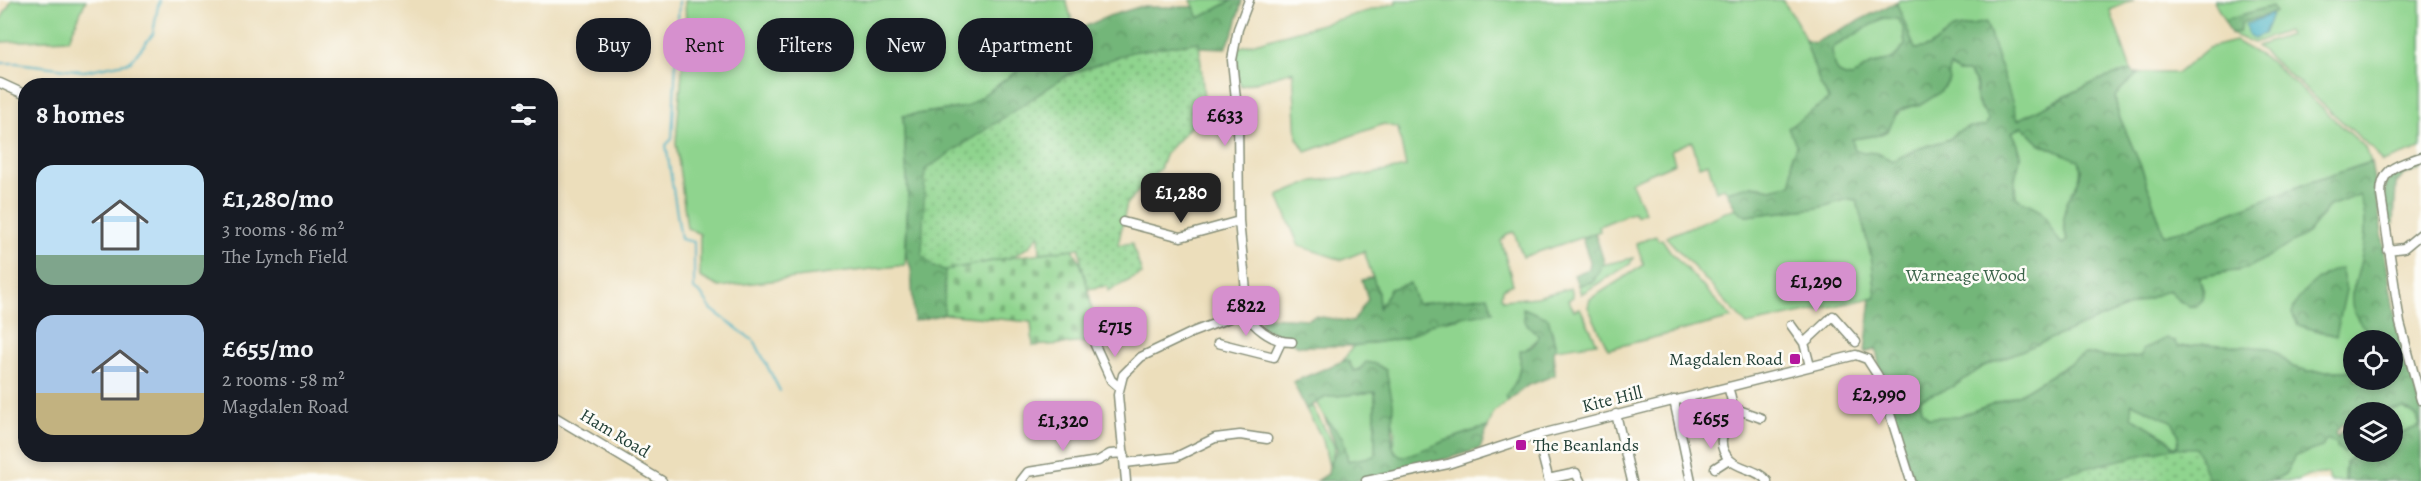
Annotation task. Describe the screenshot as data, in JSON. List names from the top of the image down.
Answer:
{
  "streets": {
    "street": ["Kite Hill", "Ham Road"]
  },
  "parks": ["Warneage Wood"],
  "places": {
    "transit": ["Magdalen Road", "The Beanlands"]
  },
  "page": {
    "chip": [
      "Buy",
      "Rent",
      "Filters",
      "New",
      "Apartment"
    ],
    "heading": "8 homes",
    "price": [
      "£633",
      "£1,280",
      "£1,290",
      "£822",
      "£715",
      "£2,990",
      "£655",
      "£1,320"
    ],
    "list": [
      {
        "name": "£1,280/mo",
        "note": "3 rooms · 86 m² · The Lynch Field"
      },
      {
        "name": "£655/mo",
        "note": "2 rooms · 58 m² · Magdalen Road"
      }
    ]
  }
}
